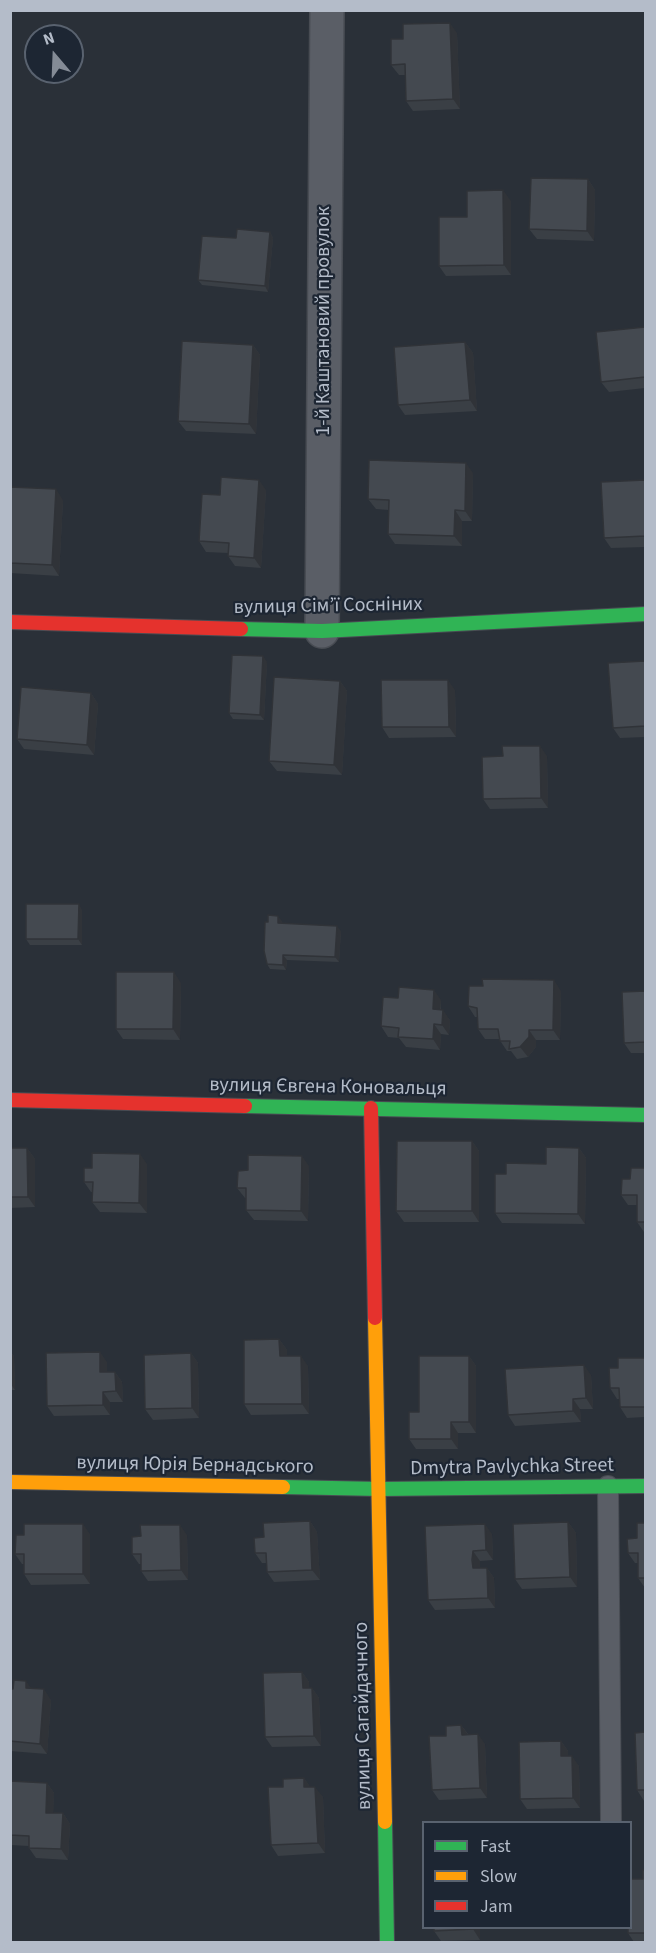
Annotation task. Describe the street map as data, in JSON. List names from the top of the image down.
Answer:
{
  "streets": {
    "street": [
      "1-й Каштановий провулок",
      "вулиця Сім’ї Сосніних",
      "вулиця Євгена Коновальця",
      "вулиця Юрія Бернадського",
      "Dmytra Pavlychka Street",
      "вулиця Сагайдачного"
    ]
  },
  "crossings": [
    ["1-й Каштановий провулок", "вулиця Сім’ї Сосніних"],
    ["вулиця Євгена Коновальця", "вулиця Сагайдачного"],
    ["вулиця Юрія Бернадського", "Dmytra Pavlychka Street"],
    ["вулиця Юрія Бернадського", "вулиця Сагайдачного"],
    ["Dmytra Pavlychka Street", "вулиця Сагайдачного"]
  ],
  "legend": ["Fast", "Slow", "Jam"],
  "north": "top"
}
